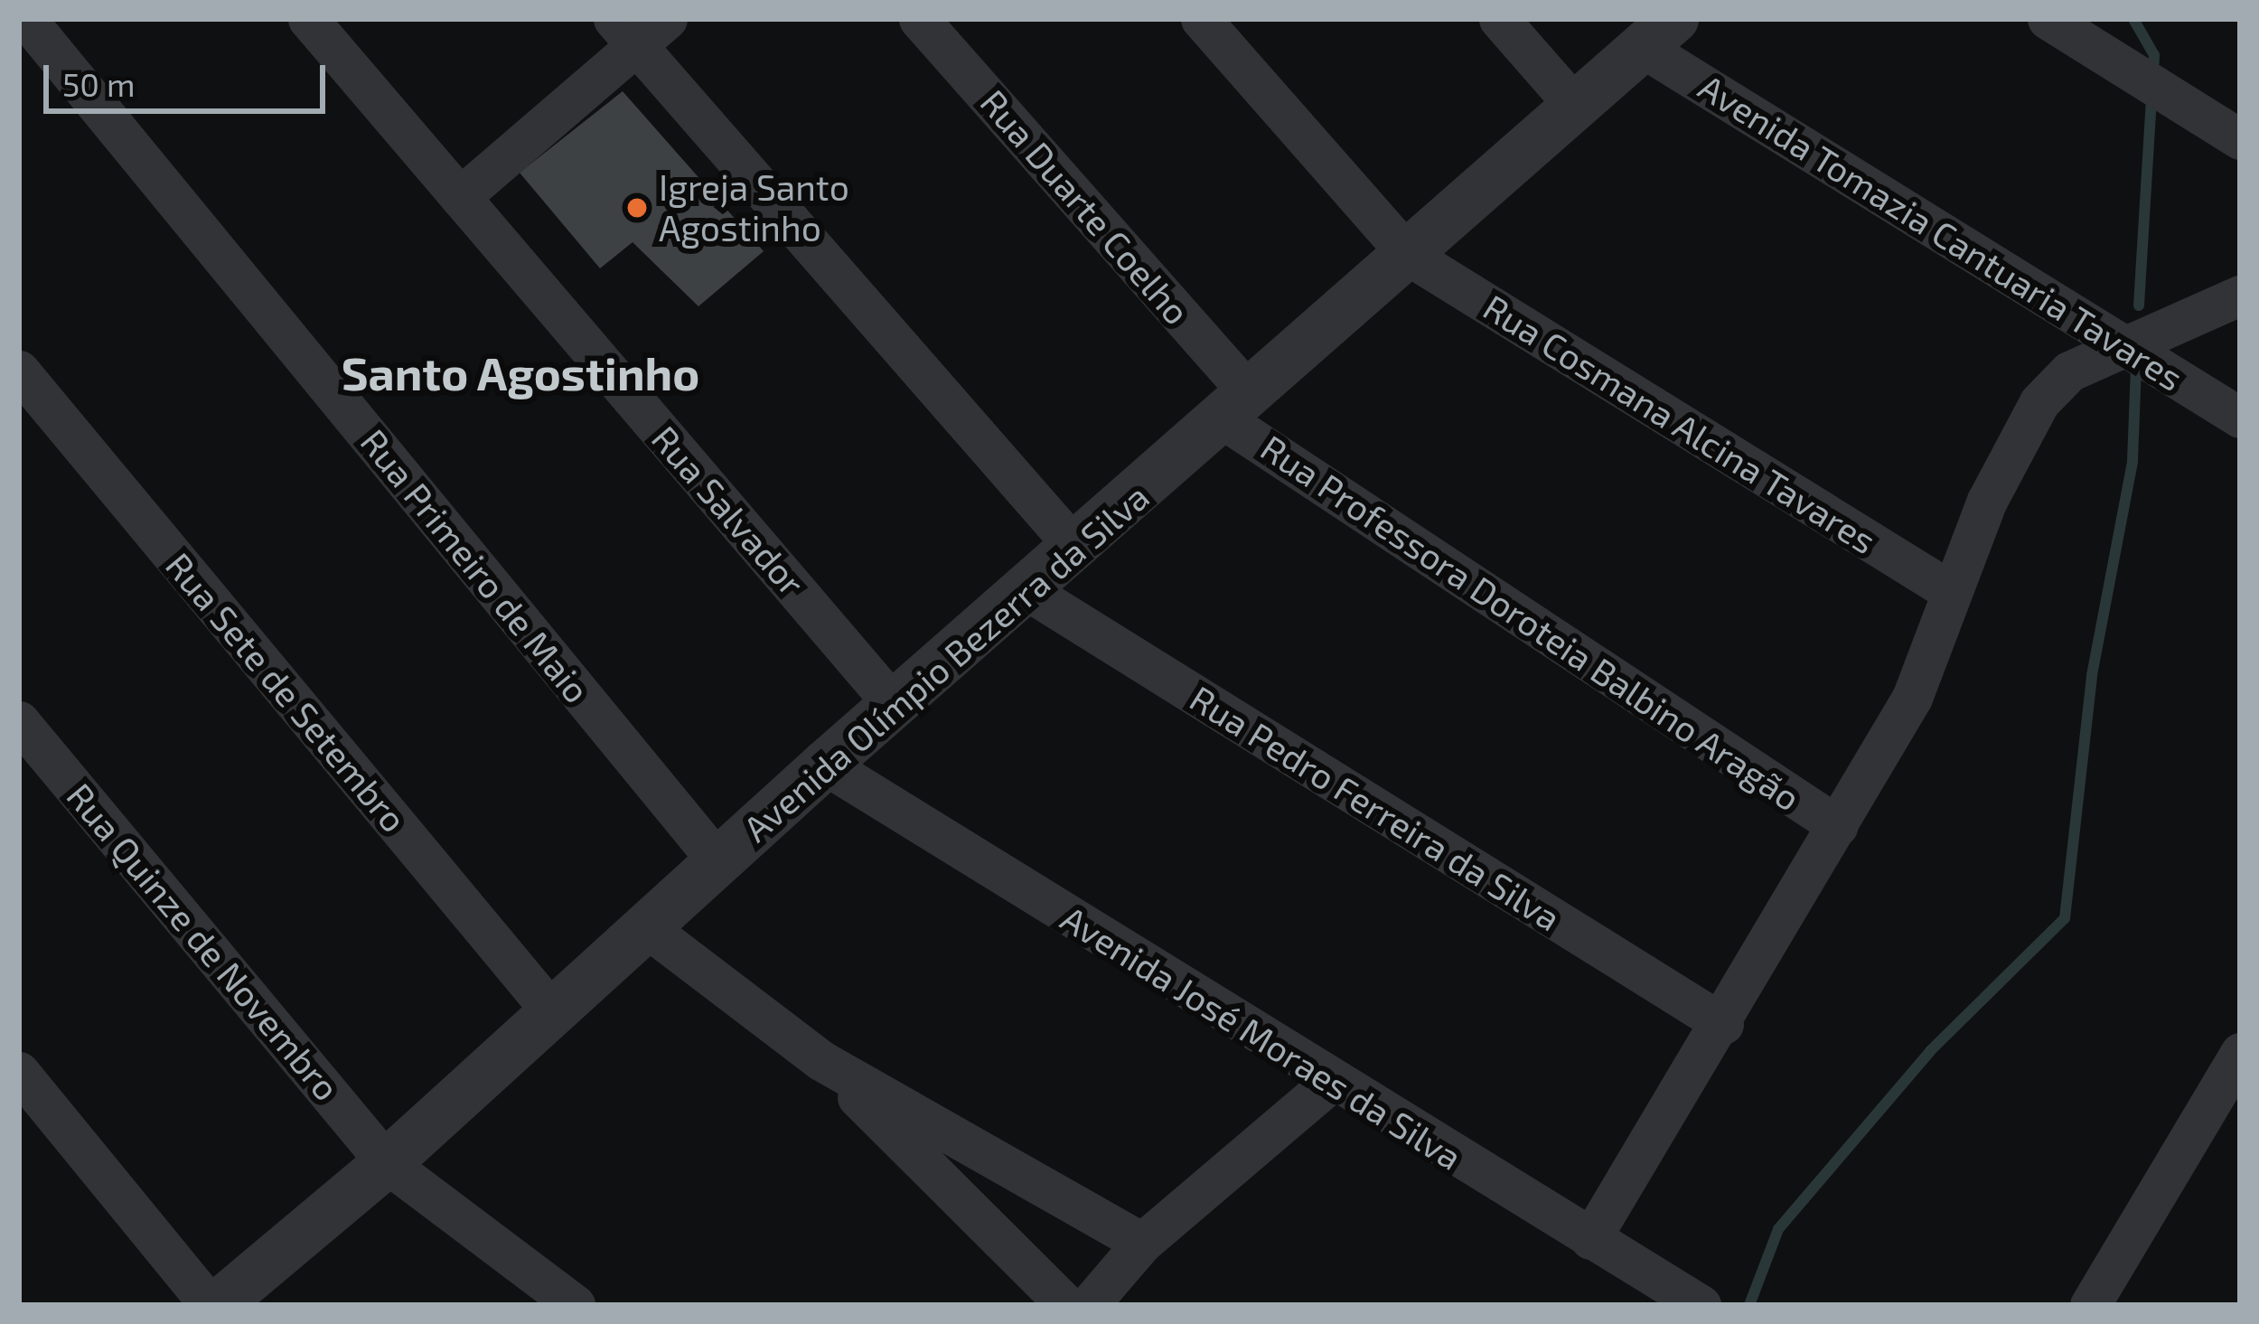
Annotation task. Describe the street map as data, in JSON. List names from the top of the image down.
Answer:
{
  "streets": {
    "street": [
      "Rua Duarte Coelho",
      "Avenida Tomazia Cantuaria Tavares",
      "Rua Cosmana Alcina Tavares",
      "Rua Salvador",
      "Rua Primeiro de Maio",
      "Rua Professora Doroteia Balbino Aragão",
      "Avenida Olímpio Bezerra da Silva",
      "Rua Sete de Setembro",
      "Rua Pedro Ferreira da Silva",
      "Rua Quinze de Novembro",
      "Avenida José Moraes da Silva"
    ]
  },
  "crossings": [
    ["Rua Duarte Coelho", "Rua Professora Doroteia Balbino Aragão"],
    ["Rua Duarte Coelho", "Avenida Olímpio Bezerra da Silva"],
    ["Avenida Tomazia Cantuaria Tavares", "Avenida Olímpio Bezerra da Silva"],
    ["Rua Cosmana Alcina Tavares", "Avenida Olímpio Bezerra da Silva"],
    ["Rua Salvador", "Avenida Olímpio Bezerra da Silva"],
    ["Rua Primeiro de Maio", "Avenida Olímpio Bezerra da Silva"],
    ["Rua Professora Doroteia Balbino Aragão", "Avenida Olímpio Bezerra da Silva"],
    ["Avenida Olímpio Bezerra da Silva", "Rua Sete de Setembro"],
    ["Avenida Olímpio Bezerra da Silva", "Rua Pedro Ferreira da Silva"],
    ["Avenida Olímpio Bezerra da Silva", "Rua Quinze de Novembro"],
    ["Avenida Olímpio Bezerra da Silva", "Avenida José Moraes da Silva"]
  ],
  "districts": ["Santo Agostinho"],
  "places": ["Igreja Santo Agostinho"],
  "scale_bar": "50 m"
}
